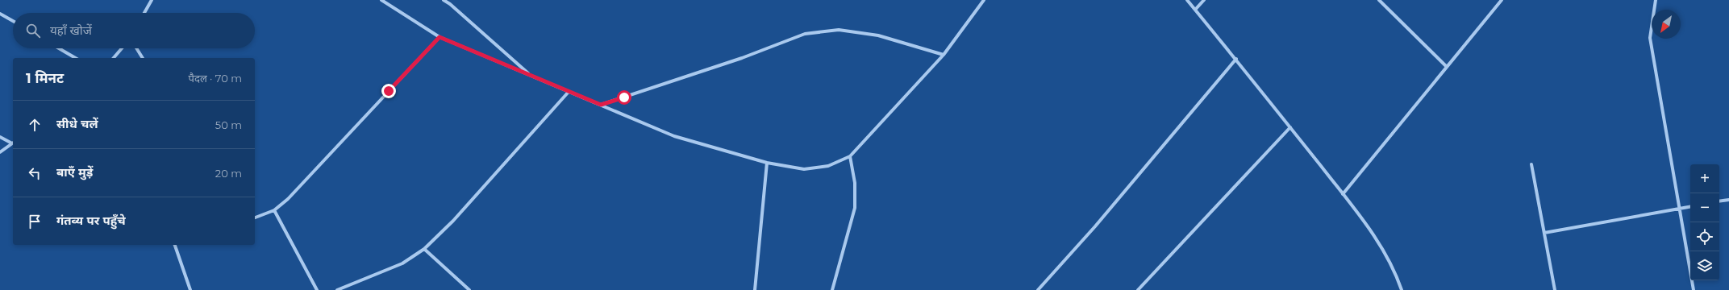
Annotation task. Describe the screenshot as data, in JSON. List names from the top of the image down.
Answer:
{
  "north": "bottom left",
  "page": {
    "search": "यहाँ खोजें",
    "heading": ["1 मिनट", "पैदल · 70 m"],
    "list": [
      ["सीधे चलें", "50 m"],
      ["बाएँ मुड़ें", "20 m"],
      "गंतव्य पर पहुँचे"
    ],
    "map_buttons": ["+", "−"]
  }
}
